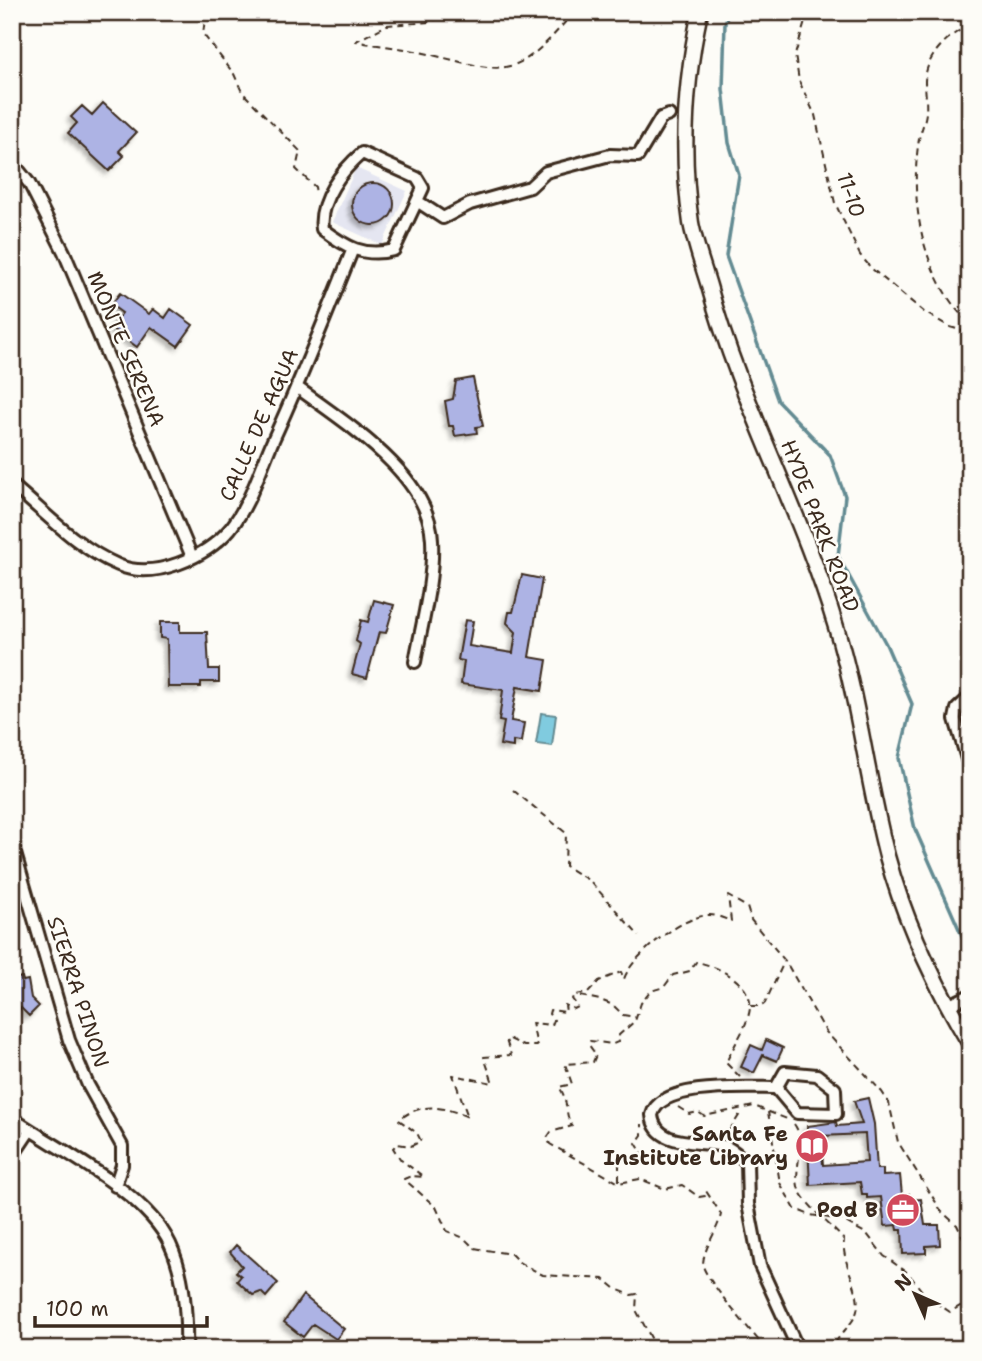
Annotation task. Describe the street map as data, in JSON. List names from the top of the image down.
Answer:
{
  "streets": {
    "main road": ["HYDE PARK ROAD"],
    "street": ["MONTE SERENA", "CALLE DE AGUA", "SIERRA PINON"],
    "path": ["11-10"]
  },
  "crossings": [
    ["MONTE SERENA", "CALLE DE AGUA"]
  ],
  "places": {
    "library": ["Santa Fe Institute Library"],
    "office": ["Pod B"]
  },
  "scale_bar": "100 m",
  "north": "top left"
}
